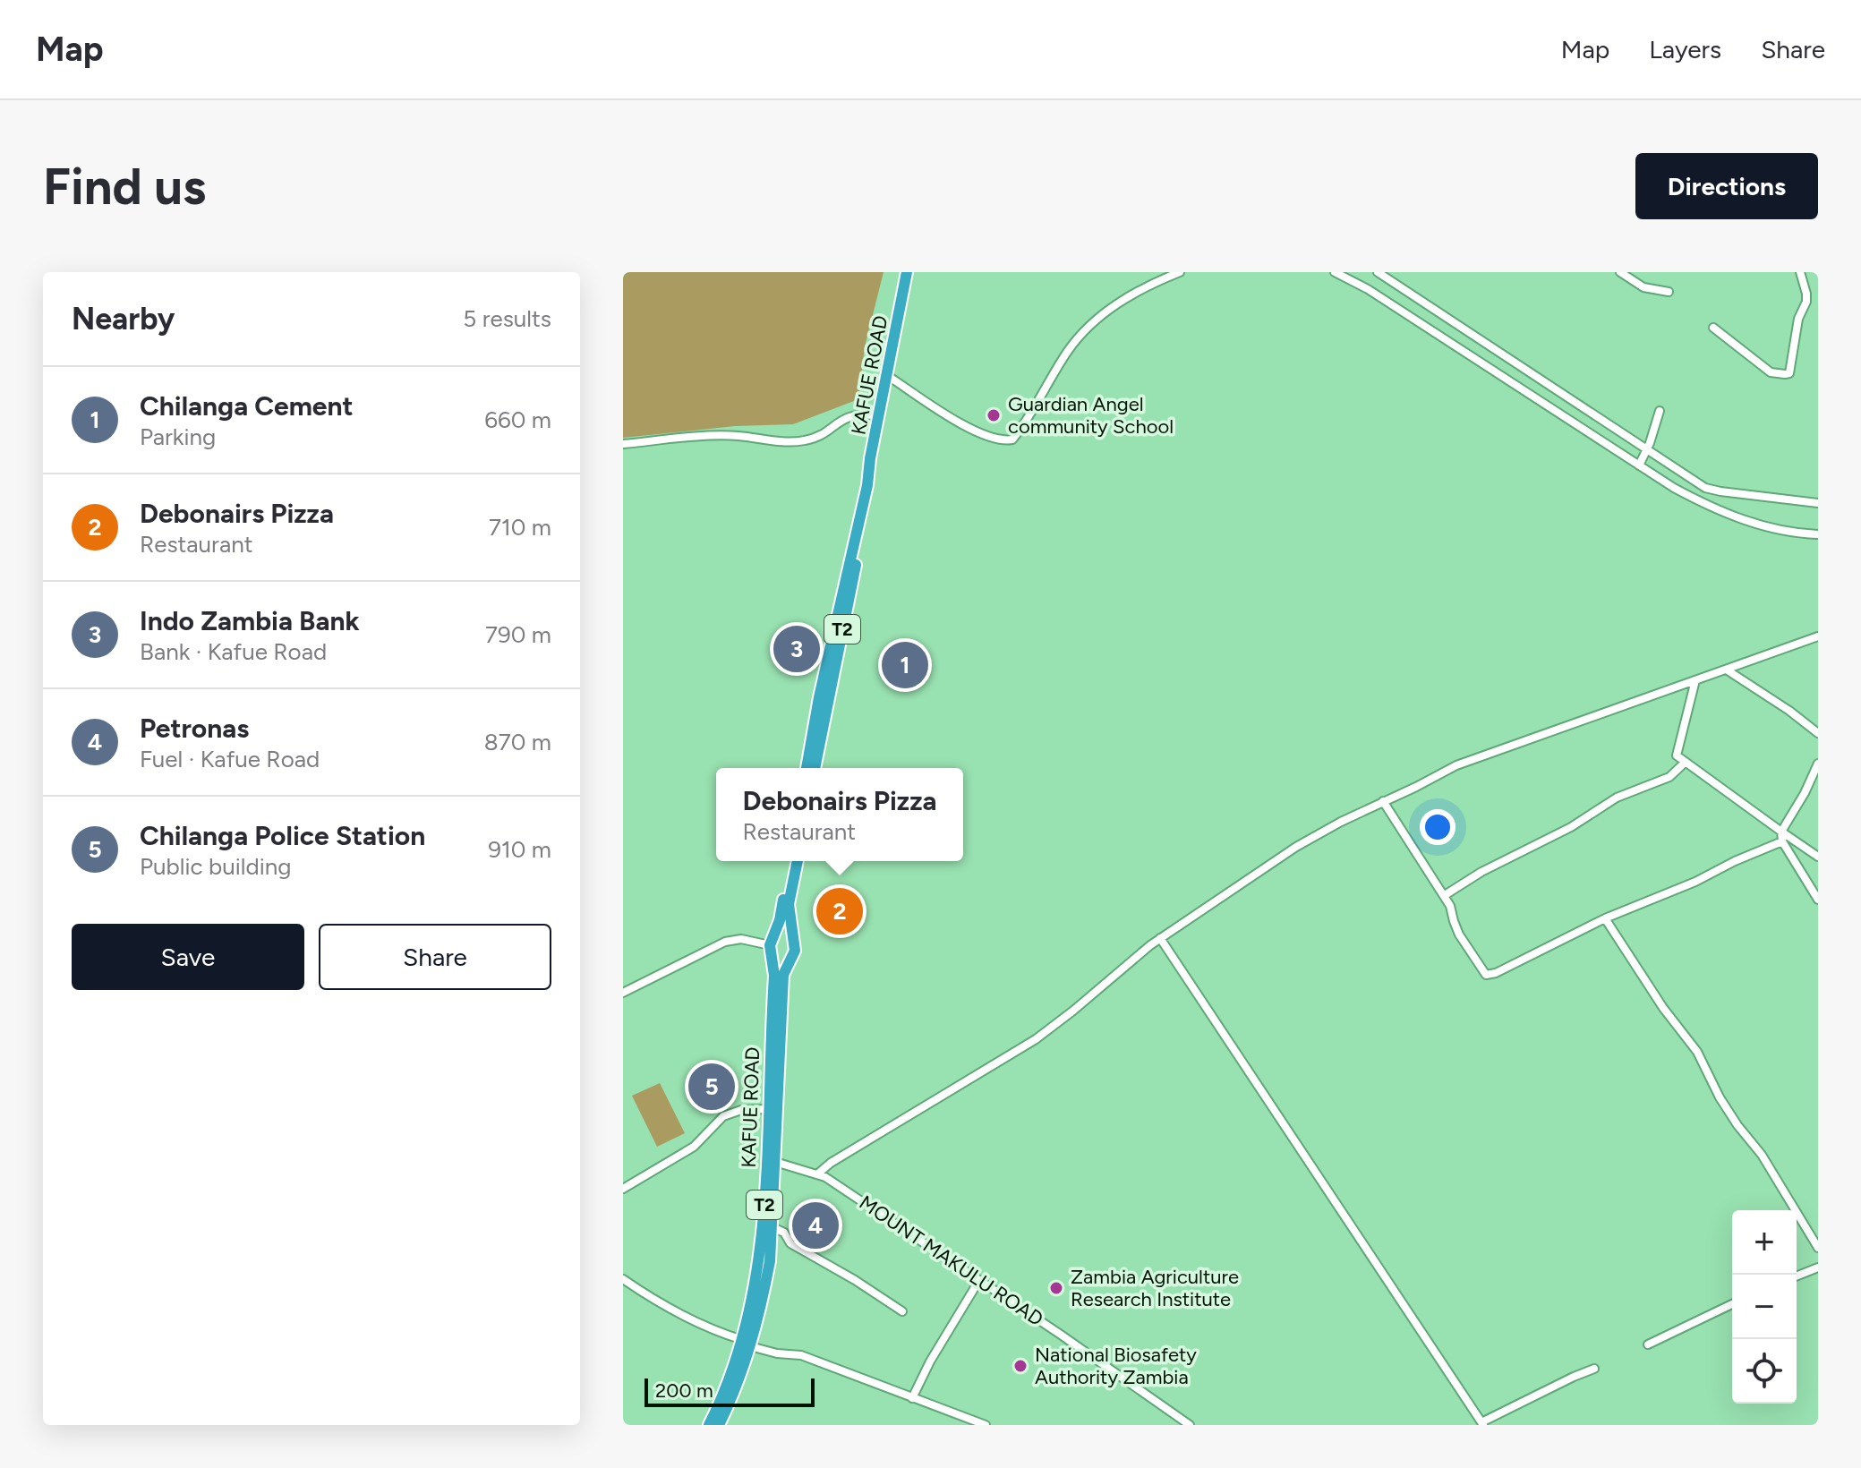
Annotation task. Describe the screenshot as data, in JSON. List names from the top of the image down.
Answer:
{
  "streets": {
    "highway": ["KAFUE ROAD", "T2"],
    "street": ["MOUNT MAKULU ROAD"]
  },
  "crossings": [
    ["KAFUE ROAD", "MOUNT MAKULU ROAD"]
  ],
  "places": ["Guardian Angel community School", "Zambia Agriculture Research Institute", "National Biosafety Authority Zambia"],
  "scale_bar": "200 m",
  "page": {
    "header": "Map",
    "nav": ["Map", "Layers", "Share"],
    "buttons": [
      "Directions",
      ["Save", "Share"]
    ],
    "title": "Find us",
    "heading": ["Nearby", "5 results"],
    "list": [
      {
        "mark": "1",
        "name": "Chilanga Cement",
        "note": "Parking",
        "value": "660 m"
      },
      {
        "mark": "2",
        "name": "Debonairs Pizza",
        "note": "Restaurant",
        "value": "710 m"
      },
      {
        "mark": "3",
        "name": "Indo Zambia Bank",
        "note": "Bank · Kafue Road",
        "value": "790 m"
      },
      {
        "mark": "4",
        "name": "Petronas",
        "note": "Fuel · Kafue Road",
        "value": "870 m"
      },
      {
        "mark": "5",
        "name": "Chilanga Police Station",
        "note": "Public building",
        "value": "910 m"
      }
    ],
    "pins": [
      "3",
      "1",
      "2",
      "5",
      "4"
    ],
    "popup": ["Debonairs Pizza", "Restaurant"],
    "map_buttons": ["+", "−"],
    "scale": "200 m"
  }
}
